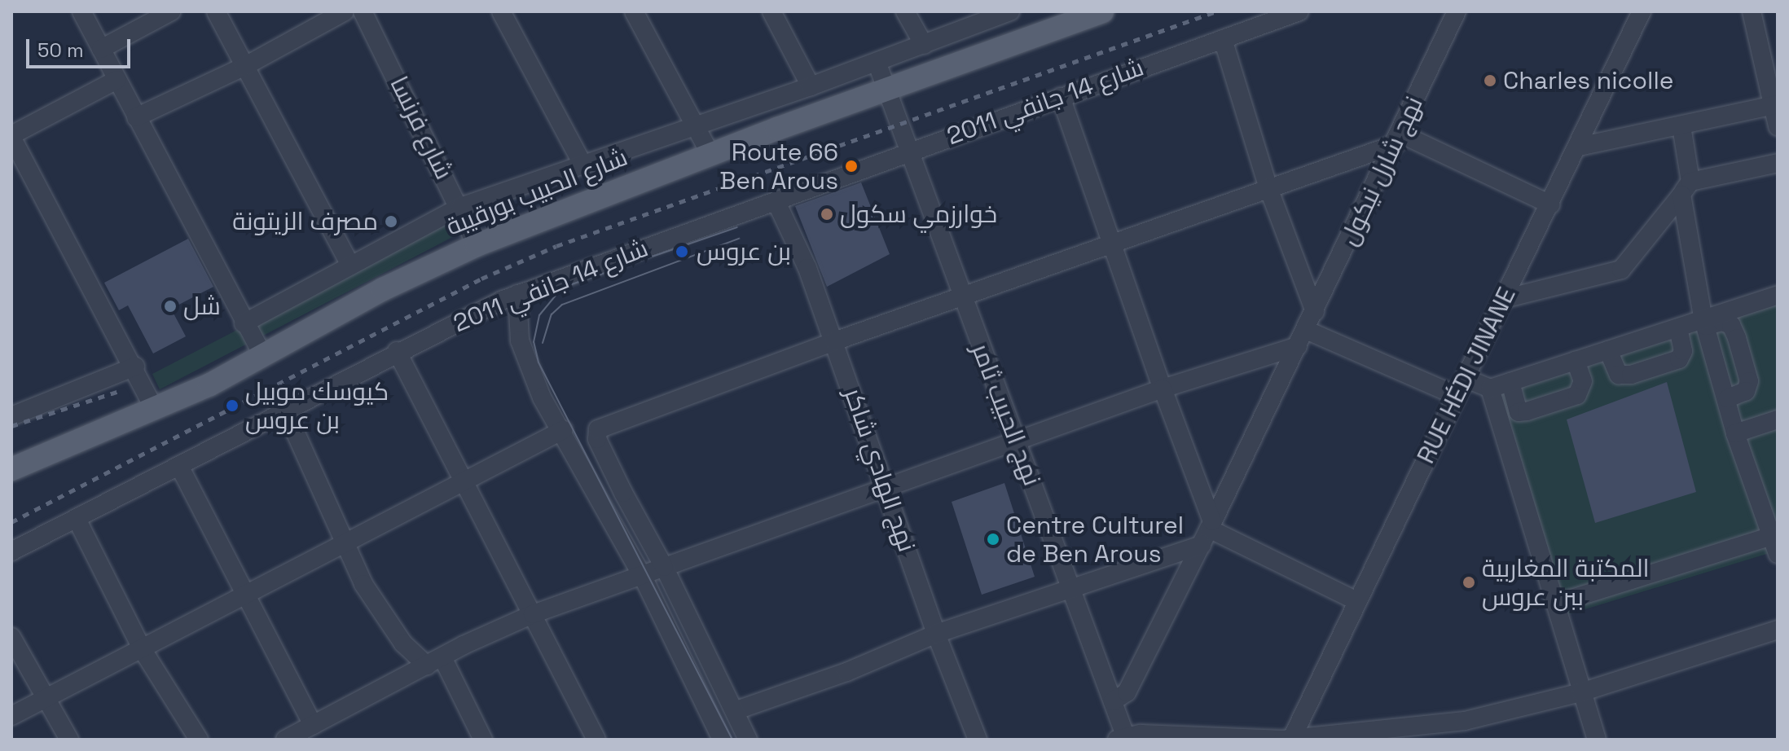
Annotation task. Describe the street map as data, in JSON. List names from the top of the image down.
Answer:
{
  "streets": {
    "main road": ["شارع الحبيب بورقيبة"],
    "street": [
      "شارع 14 جانفي 2011",
      "شارع فرنسا",
      "نهج شارل نيكول",
      "RUE HÉDI JINANE",
      "نهج الحبيب ثامر",
      "نهج الهادي شاكر"
    ]
  },
  "crossings": [
    ["شارع 14 جانفي 2011", "نهج الحبيب ثامر"],
    ["شارع 14 جانفي 2011", "نهج الهادي شاكر"],
    ["شارع فرنسا", "شارع الحبيب بورقيبة"],
    ["نهج شارل نيكول", "نهج الحبيب ثامر"],
    ["شارع الحبيب بورقيبة", "نهج الحبيب ثامر"]
  ],
  "places": [
    "Charles nicolle",
    "Route 66 Ben Arous",
    "خوارزمي سكول",
    "مصرف الزيتونة",
    "بن عروس",
    "شل",
    "كيوسك موبيل بن عروس",
    "Centre Culturel de Ben Arous",
    "المكتبة المغاربية ببن عروس"
  ],
  "scale_bar": "50 m"
}
